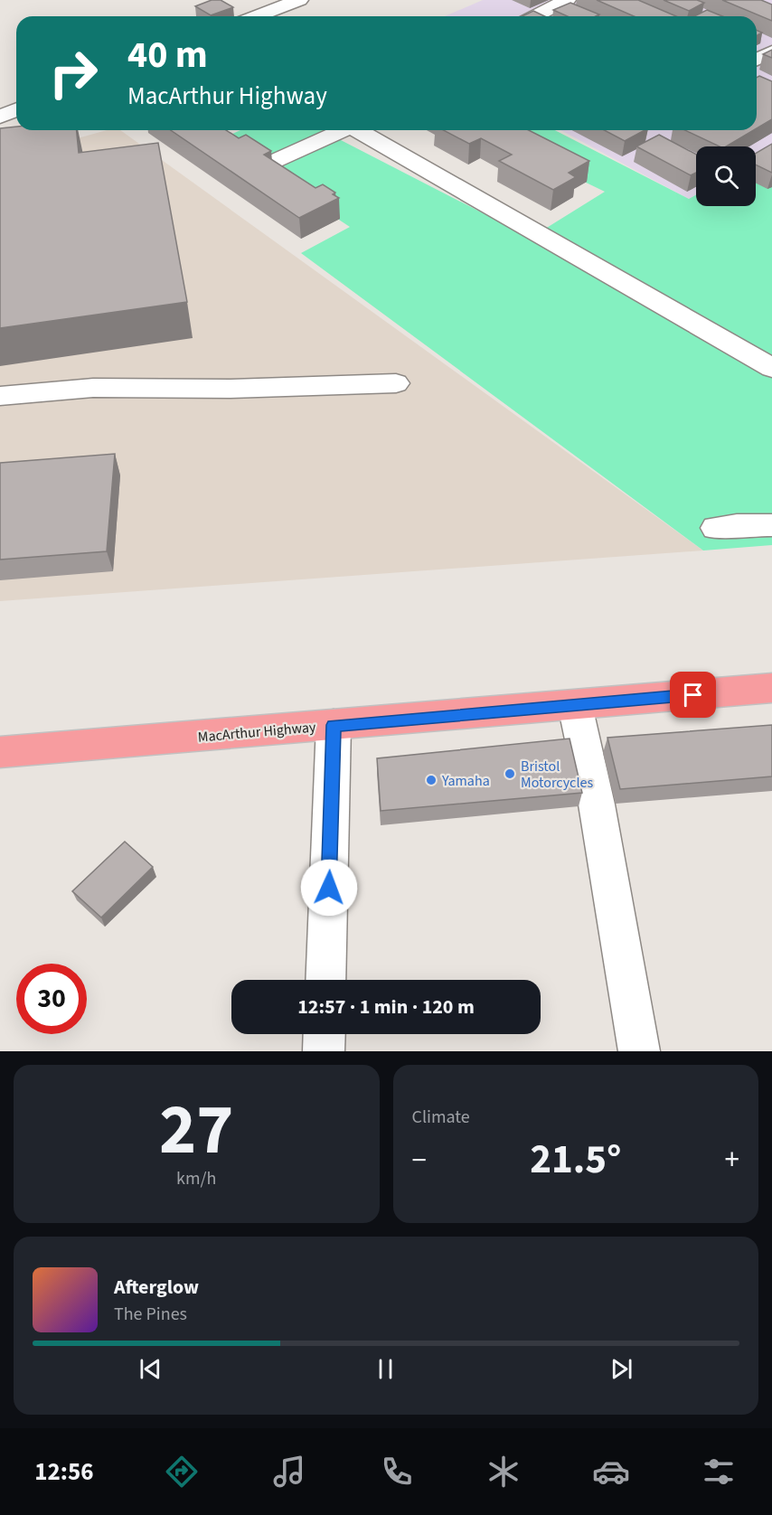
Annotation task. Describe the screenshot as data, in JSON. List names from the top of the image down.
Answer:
{
  "streets": {
    "highway": ["MacArthur Highway"]
  },
  "places": ["Bristol Motorcycles", "Yamaha"],
  "page": {
    "turn": ["40 m", "MacArthur Highway"],
    "limit": "30",
    "trip": "12:57 · 1 min · 120 m",
    "tile": [
      ["27", "km/h"],
      "Climate"
    ],
    "heat": ["−", "21.5°", "+"],
    "song": ["Afterglow", "The Pines"],
    "tabs": "12:56"
  }
}
